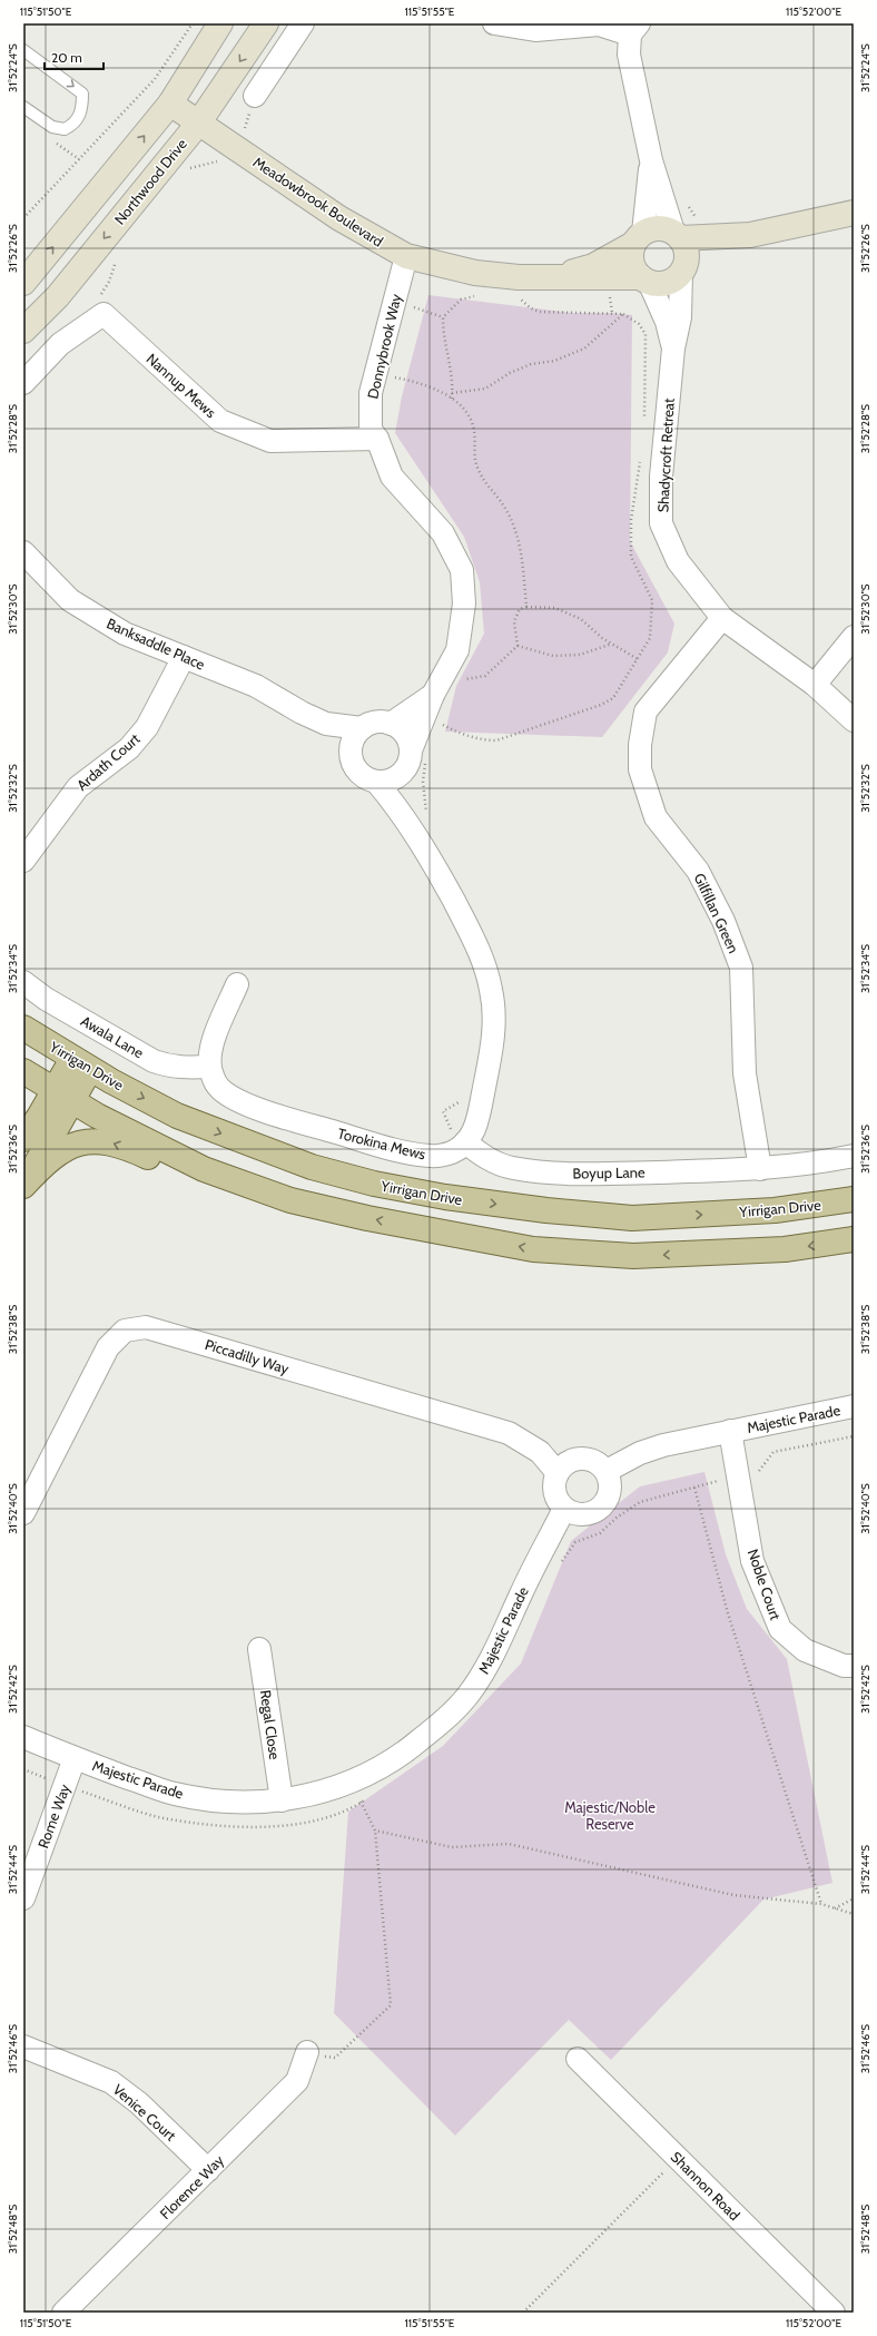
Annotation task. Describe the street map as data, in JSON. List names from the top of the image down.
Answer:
{
  "streets": {
    "main road": ["Yirrigan Drive"],
    "street": [
      "Northwood Drive",
      "Meadowbrook Boulevard",
      "Donnybrook Way",
      "Nannup Mews",
      "Shadycroft Retreat",
      "Banksaddle Place",
      "Ardath Court",
      "Gilfillan Green",
      "Awala Lane",
      "Torokina Mews",
      "Boyup Lane",
      "Piccadilly Way",
      "Majestic Parade",
      "Noble Court",
      "Regal Close",
      "Rome Way",
      "Venice Court",
      "Shannon Road",
      "Florence Way"
    ]
  },
  "crossings": [
    ["Northwood Drive", "Meadowbrook Boulevard"],
    ["Meadowbrook Boulevard", "Donnybrook Way"],
    ["Meadowbrook Boulevard", "Shadycroft Retreat"],
    ["Donnybrook Way", "Nannup Mews"],
    ["Donnybrook Way", "Banksaddle Place"],
    ["Shadycroft Retreat", "Gilfillan Green"],
    ["Banksaddle Place", "Ardath Court"],
    ["Gilfillan Green", "Boyup Lane"],
    ["Awala Lane", "Torokina Mews"],
    ["Torokina Mews", "Boyup Lane"],
    ["Piccadilly Way", "Majestic Parade"],
    ["Majestic Parade", "Noble Court"],
    ["Majestic Parade", "Regal Close"],
    ["Majestic Parade", "Rome Way"],
    ["Venice Court", "Florence Way"]
  ],
  "parks": ["Majestic/Noble Reserve"],
  "scale_bar": "20 m",
  "coordinates": [
    "115°51'50\"E",
    "115°51'55\"E",
    "115°52'00\"E",
    "31°52'24\"S",
    "31°52'26\"S",
    "31°52'28\"S",
    "31°52'30\"S",
    "31°52'32\"S",
    "31°52'34\"S",
    "31°52'36\"S",
    "31°52'38\"S",
    "31°52'40\"S",
    "31°52'42\"S",
    "31°52'44\"S",
    "31°52'46\"S",
    "31°52'48\"S"
  ]
}
